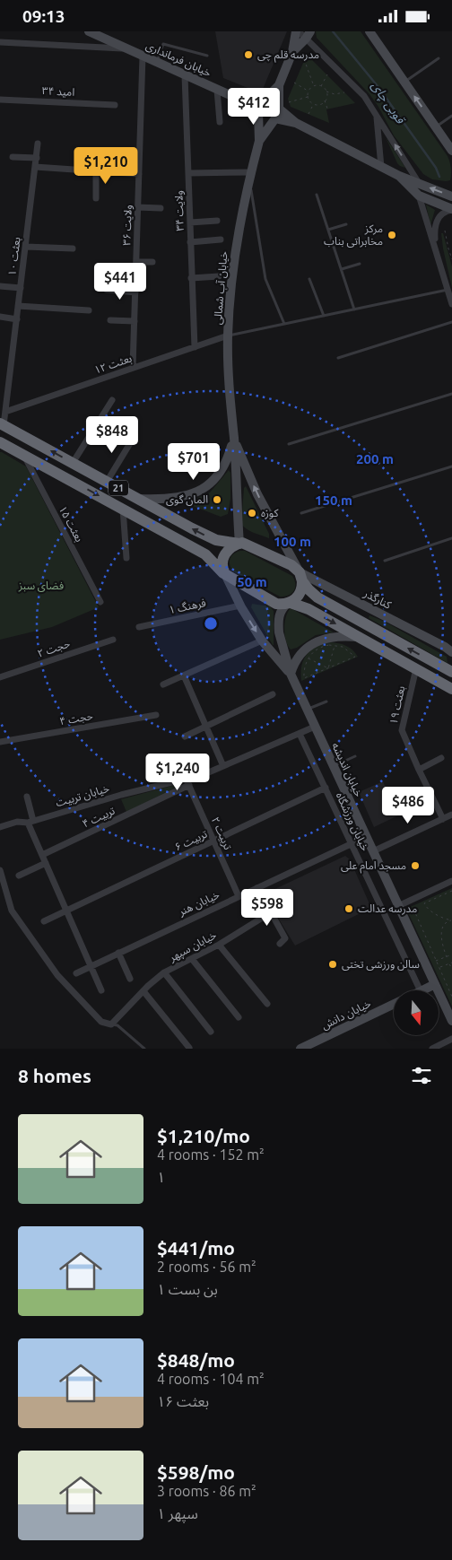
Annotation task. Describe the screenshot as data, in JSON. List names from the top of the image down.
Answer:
{
  "streets": {
    "highway": ["21"],
    "main road": [
      "خیابان فرمانداری",
      "خیابان آب شمالی",
      "کنارگذر",
      "خیابان اندیشه",
      "خیابان دانش"
    ],
    "street": [
      "امید ۳۴",
      "ولایت ۳۴",
      "ولایت ۳۶",
      "بعثت ۱۰",
      "بعثت ۱۲",
      "بعثت ۱۵",
      "فرهنگ ۱",
      "حجت ۲",
      "بعثت ۱۹",
      "حجت ۴",
      "خیابان تربیت",
      "تربیت ۴",
      "خیابان ورزشگاه",
      "تربیت ۲",
      "تربیت ۶",
      "خیابان هنر",
      "خیابان سپهر"
    ]
  },
  "crossings": [
    ["خیابان فرمانداری", "ولایت ۳۴"],
    ["خیابان فرمانداری", "ولایت ۳۶"],
    ["خیابان فرمانداری", "خیابان آب شمالی"],
    ["ولایت ۳۴", "بعثت ۱۲"],
    ["ولایت ۳۶", "بعثت ۱۲"],
    ["بعثت ۱۰", "بعثت ۱۲"],
    ["بعثت ۱۰", "21"],
    ["خیابان آب شمالی", "بعثت ۱۲"],
    ["خیابان آب شمالی", "21"],
    ["خیابان آب شمالی", "کنارگذر"],
    ["21", "بعثت ۱۵"],
    ["21", "کنارگذر"],
    ["21", "بعثت ۱۹"],
    ["21", "خیابان اندیشه"],
    ["فرهنگ ۱", "خیابان اندیشه"],
    ["خیابان اندیشه", "خیابان تربیت"],
    ["خیابان اندیشه", "خیابان هنر"],
    ["خیابان تربیت", "تربیت ۴"],
    ["خیابان تربیت", "خیابان ورزشگاه"],
    ["خیابان تربیت", "تربیت ۲"],
    ["تربیت ۴", "تربیت ۲"],
    ["خیابان ورزشگاه", "تربیت ۶"],
    ["خیابان ورزشگاه", "خیابان هنر"],
    ["تربیت ۲", "تربیت ۶"],
    ["تربیت ۲", "خیابان هنر"]
  ],
  "water": ["قوبی چای"],
  "parks": ["فضای سبز"],
  "places": [
    "مدرسه قلم چی",
    "مرکز مخابراتی بناب",
    "المان گوی",
    "کوزه",
    "مسجد امام علی",
    "مدرسه عدالت",
    "سالن ورزشی تختی"
  ],
  "north": "bottom",
  "page": {
    "status": "09:13",
    "price": [
      "$412",
      "$1,210",
      "$441",
      "$848",
      "$701",
      "$1,240",
      "$486",
      "$598"
    ],
    "heading": "8 homes",
    "list": [
      {
        "name": "$1,210/mo",
        "note": "4 rooms · 152 m² · ۱"
      },
      {
        "name": "$441/mo",
        "note": "2 rooms · 56 m² · بن بست ۱"
      },
      {
        "name": "$848/mo",
        "note": "4 rooms · 104 m² · بعثت ۱۶"
      },
      {
        "name": "$598/mo",
        "note": "3 rooms · 86 m² · سپهر ۱"
      }
    ]
  },
  "rings": [
    "200 m",
    "150 m",
    "100 m",
    "50 m"
  ]
}
